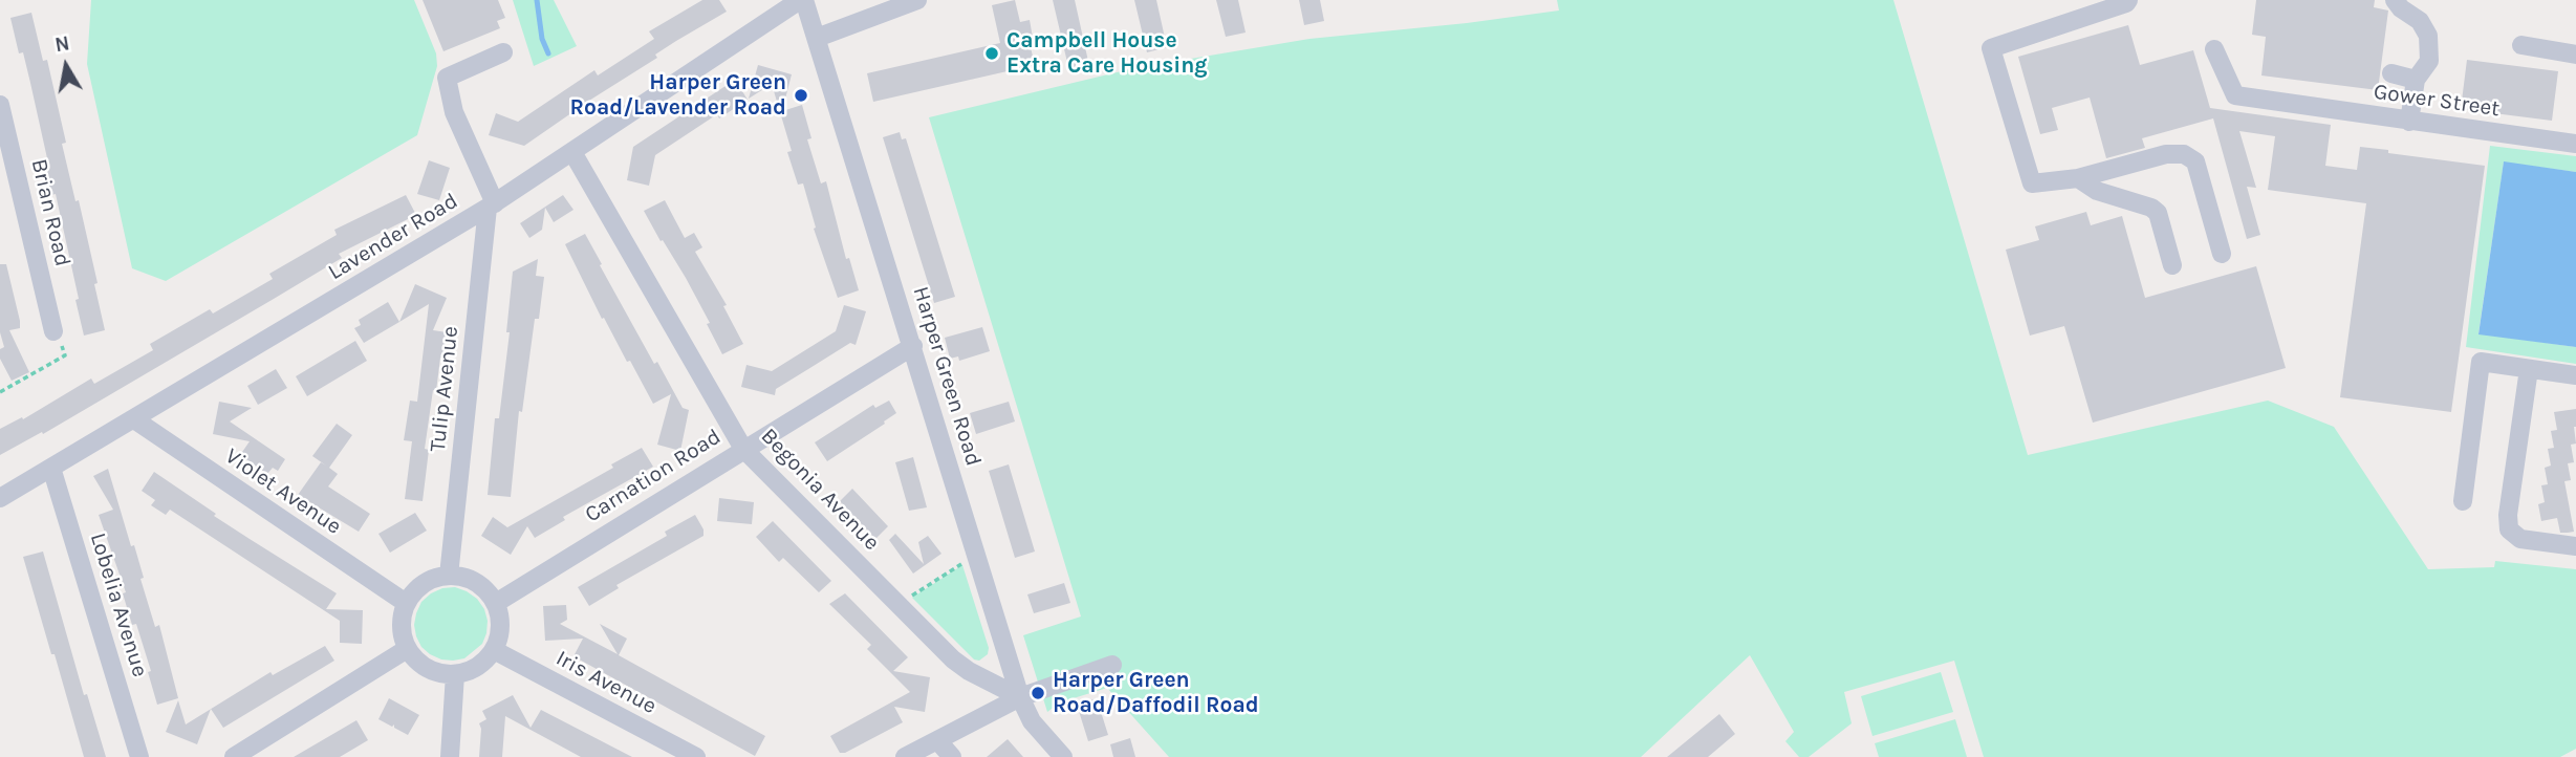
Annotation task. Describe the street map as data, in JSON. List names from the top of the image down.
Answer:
{
  "streets": {
    "street": [
      "Gower Street",
      "Brian Road",
      "Lavender Road",
      "Harper Green Road",
      "Tulip Avenue",
      "Carnation Road",
      "Begonia Avenue",
      "Violet Avenue",
      "Lobelia Avenue",
      "Iris Avenue"
    ]
  },
  "crossings": [
    ["Lavender Road", "Harper Green Road"],
    ["Lavender Road", "Tulip Avenue"],
    ["Lavender Road", "Begonia Avenue"],
    ["Lavender Road", "Violet Avenue"],
    ["Lavender Road", "Lobelia Avenue"],
    ["Harper Green Road", "Carnation Road"],
    ["Harper Green Road", "Begonia Avenue"],
    ["Tulip Avenue", "Carnation Road"],
    ["Tulip Avenue", "Violet Avenue"],
    ["Tulip Avenue", "Iris Avenue"],
    ["Carnation Road", "Begonia Avenue"],
    ["Carnation Road", "Violet Avenue"],
    ["Carnation Road", "Iris Avenue"],
    ["Violet Avenue", "Iris Avenue"]
  ],
  "places": ["Campbell House Extra Care Housing", "Harper Green Road/Lavender Road", "Harper Green Road/Daffodil Road"],
  "north": "top"
}
